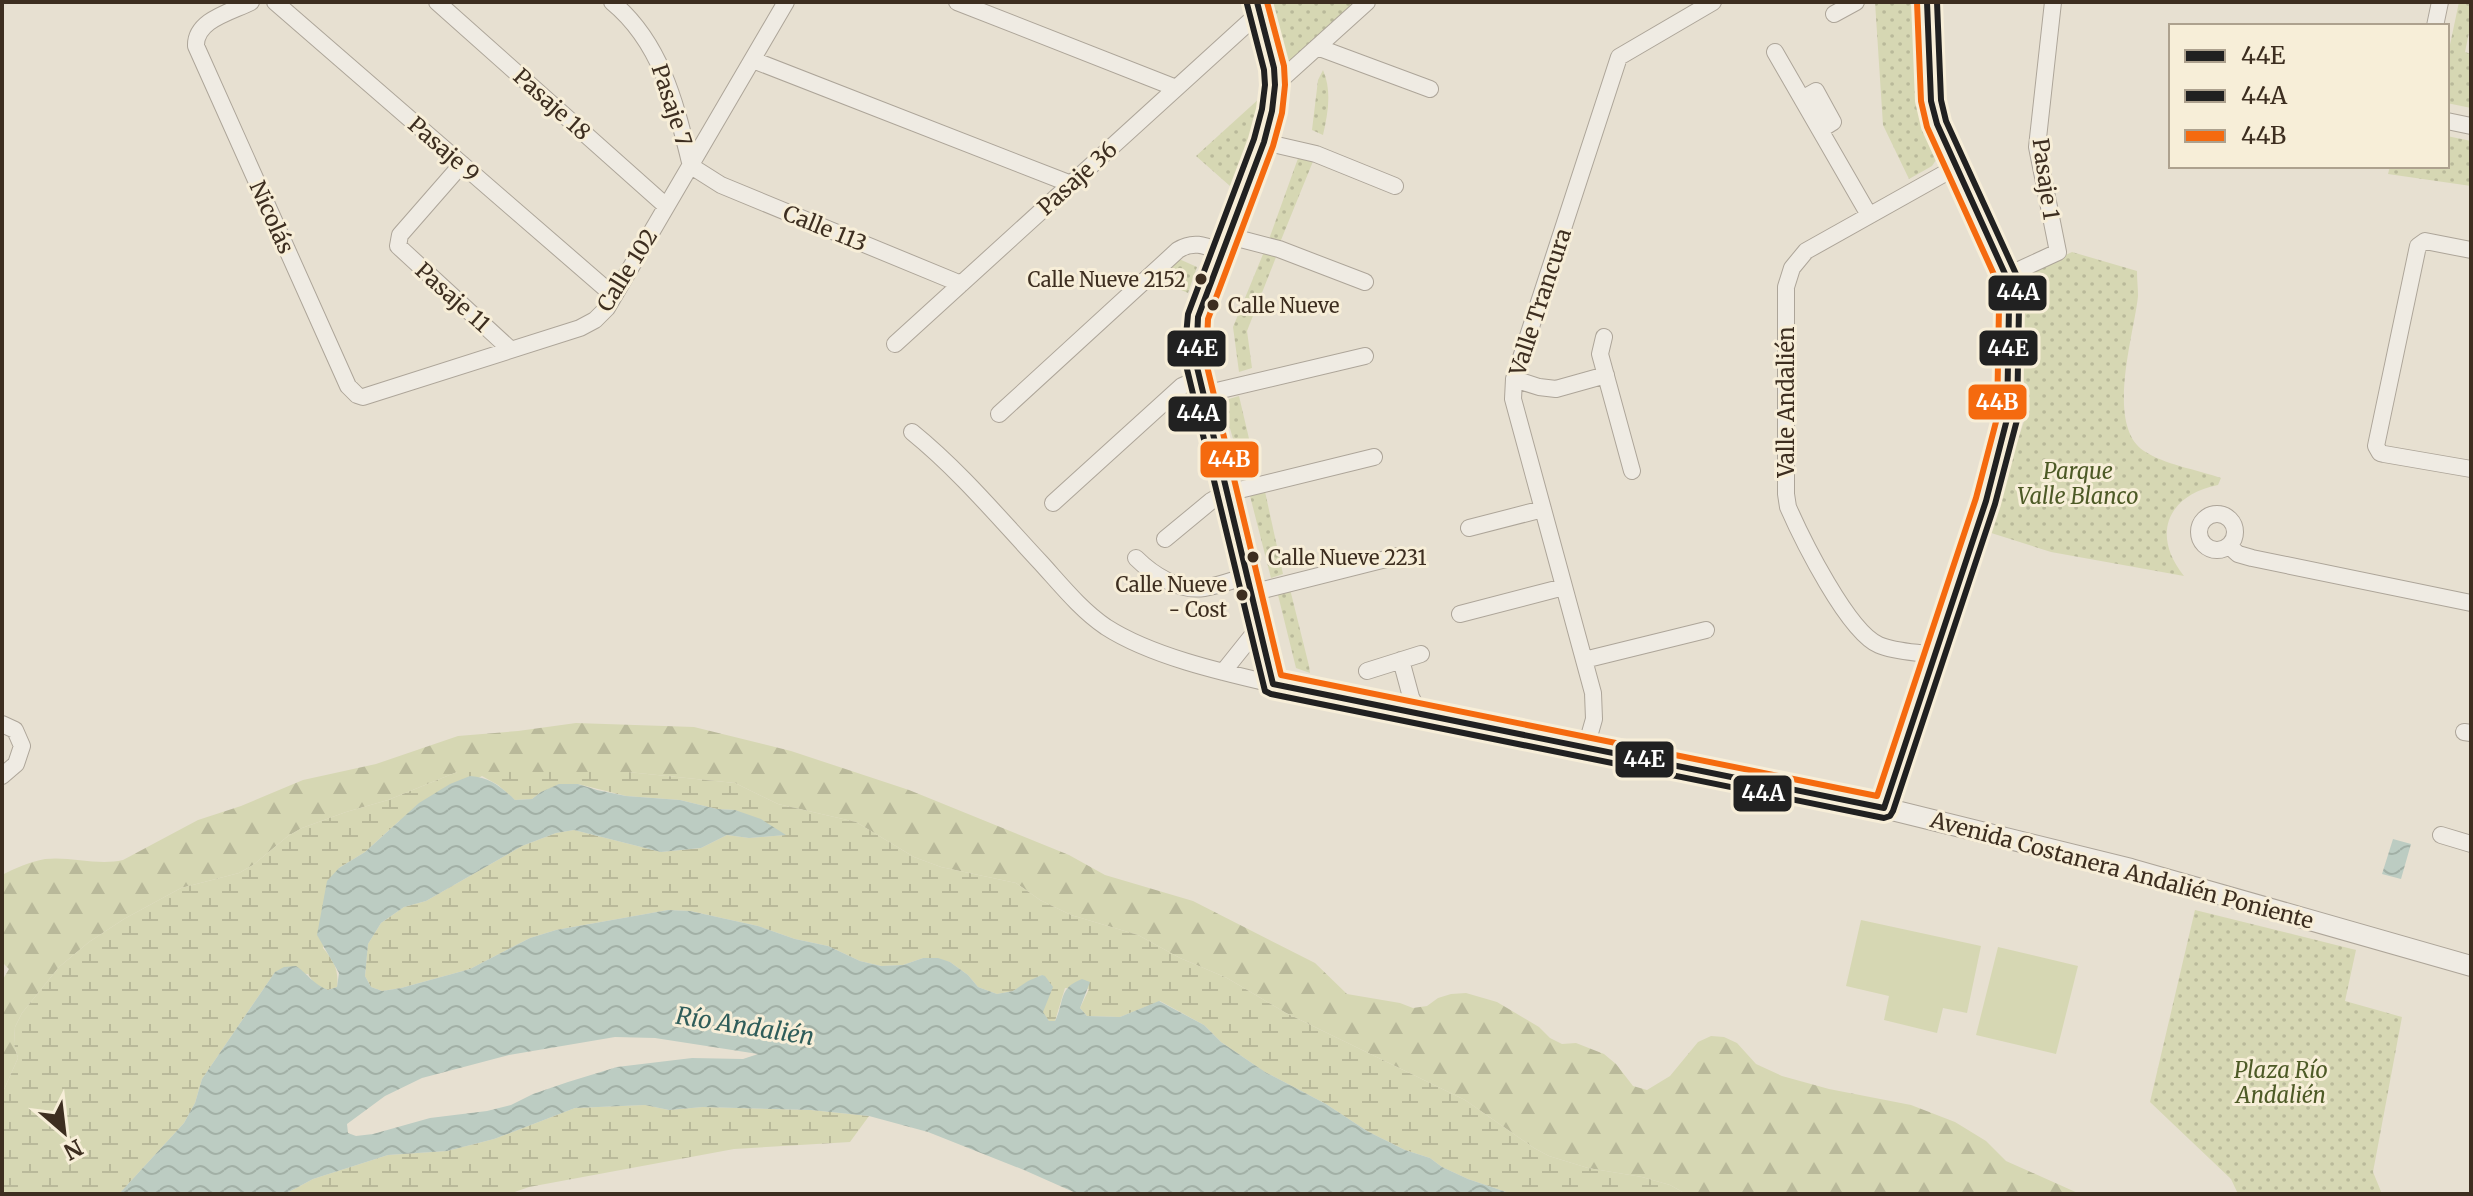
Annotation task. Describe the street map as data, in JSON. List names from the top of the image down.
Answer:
{
  "streets": {
    "street": [
      "Pasaje 18",
      "Pasaje 7",
      "Pasaje 9",
      "Pasaje 36",
      "Pasaje 1",
      "Nicolás",
      "Calle 113",
      "Calle 102",
      "Pasaje 11",
      "Valle Trancura",
      "Valle Andalién",
      "Avenida Costanera Andalién Poniente"
    ]
  },
  "crossings": [
    ["Pasaje 18", "Calle 102"],
    ["Pasaje 7", "Calle 113"],
    ["Pasaje 7", "Calle 102"],
    ["Pasaje 9", "Calle 102"],
    ["Pasaje 9", "Pasaje 11"],
    ["Pasaje 36", "Calle 113"],
    ["Nicolás", "Calle 102"],
    ["Calle 113", "Calle 102"],
    ["Calle 102", "Pasaje 11"],
    ["Valle Trancura", "Avenida Costanera Andalién Poniente"]
  ],
  "water": ["Río Andalién"],
  "parks": ["Parque Valle Blanco", "Plaza Río Andalién"],
  "places": [
    "Calle Nueve 2152",
    "Calle Nueve",
    "Calle Nueve 2231",
    "Calle Nueve - Cost"
  ],
  "lines": ["transit line 44E", "transit line 44A", "transit line 44B"],
  "legend": ["44E", "44A", "44B"],
  "north": "bottom right"
}
